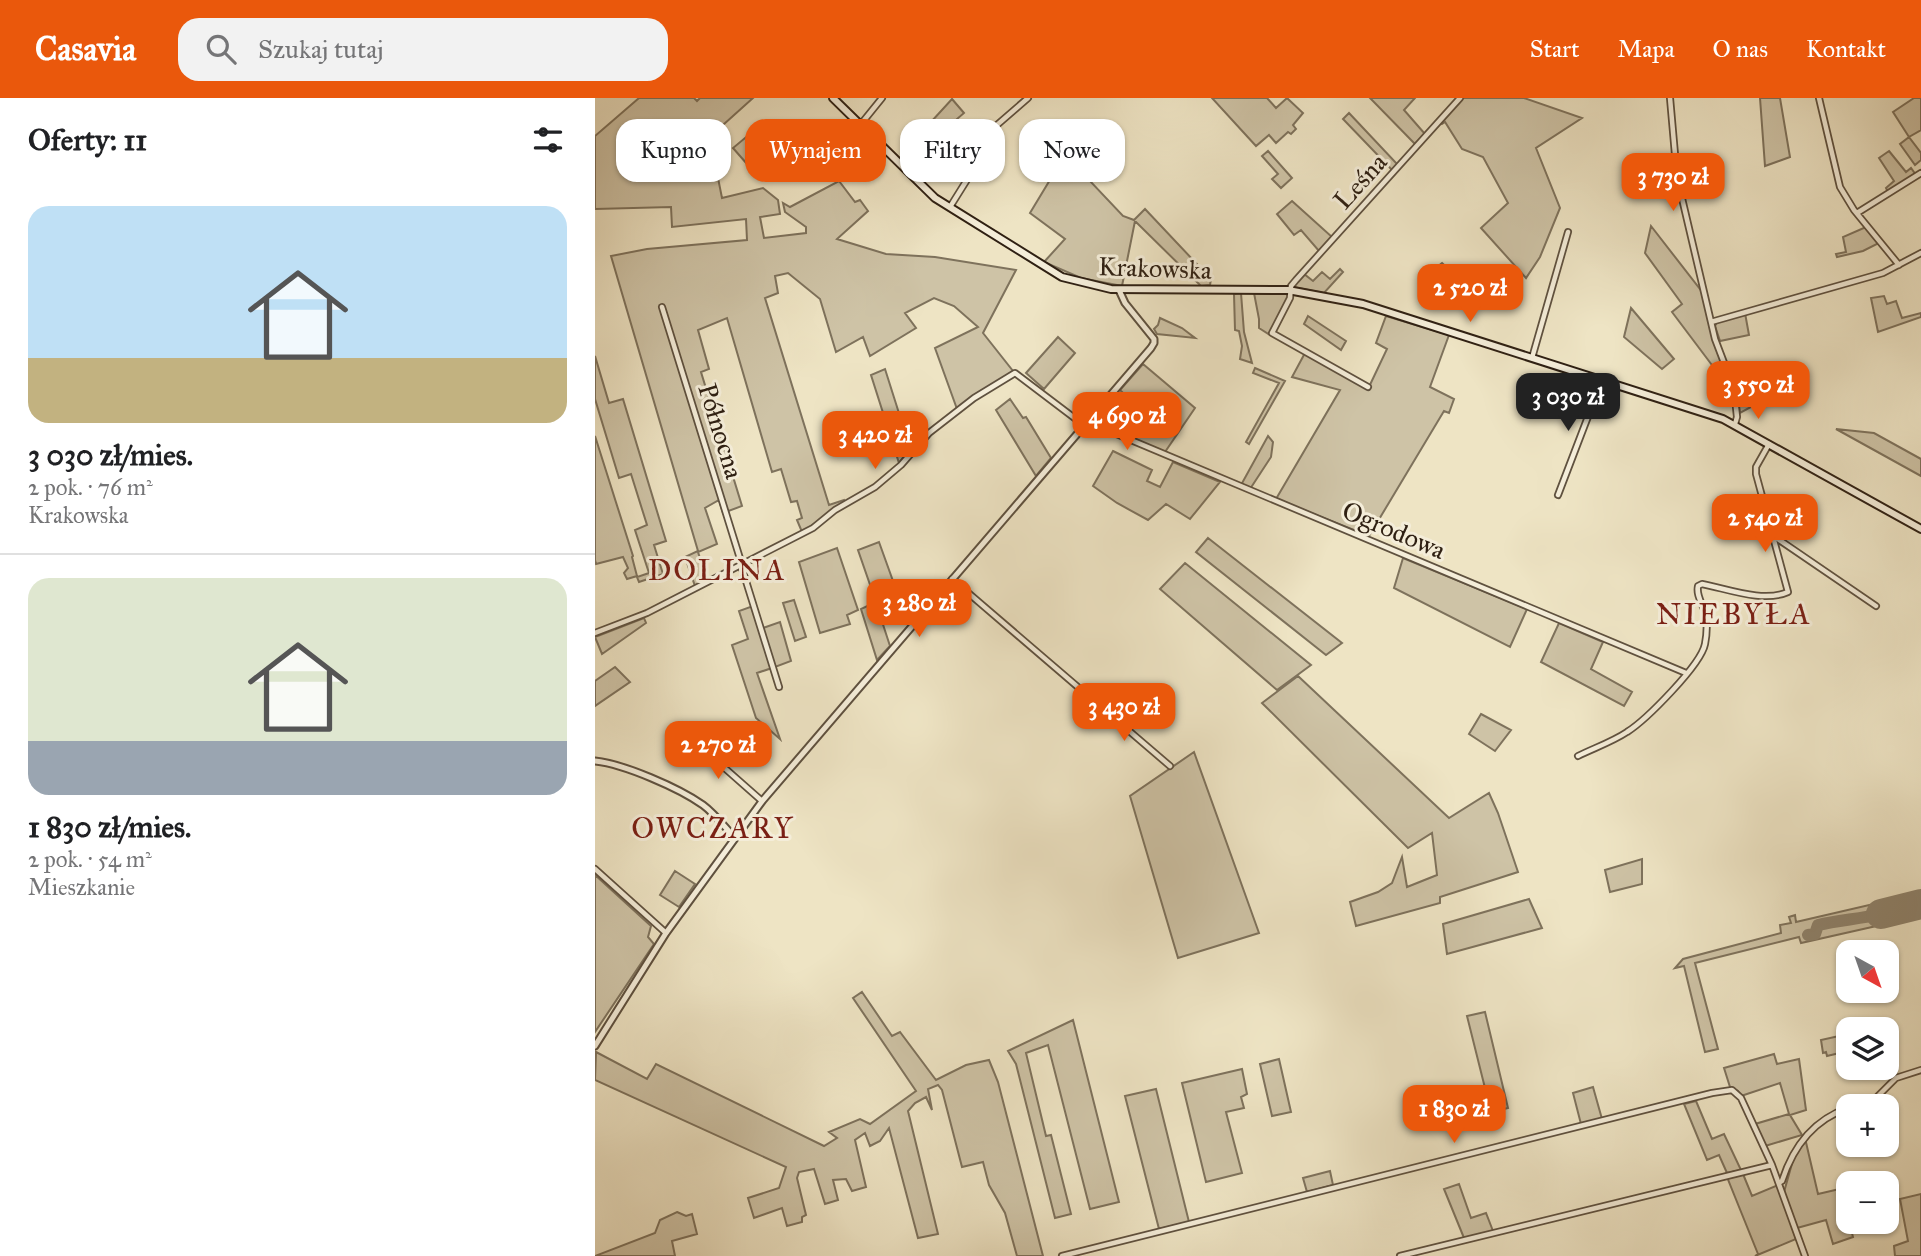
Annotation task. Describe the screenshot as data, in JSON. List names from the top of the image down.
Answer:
{
  "streets": {
    "main road": ["Krakowska"],
    "street": ["Leśna", "Północna", "Ogrodowa"]
  },
  "crossings": [
    ["Leśna", "Krakowska"]
  ],
  "districts": ["DOLINA", "NIEBYŁA", "OWCZARY"],
  "north": "bottom right",
  "page": {
    "header": "Casavia",
    "search": "Szukaj tutaj",
    "nav": [
      "Start",
      "Mapa",
      "O nas",
      "Kontakt"
    ],
    "heading": "Oferty: 11",
    "chip": [
      "Kupno",
      "Wynajem",
      "Filtry",
      "Nowe"
    ],
    "price": [
      "3 730 zł",
      "2 520 zł",
      "3 550 zł",
      "3 030 zł",
      "4 690 zł",
      "3 420 zł",
      "2 540 zł",
      "3 280 zł",
      "3 430 zł",
      "2 270 zł",
      "1 830 zł"
    ],
    "list": [
      {
        "name": "3 030 zł/mies.",
        "note": "2 pok. · 76 m² · Krakowska"
      },
      {
        "name": "1 830 zł/mies.",
        "note": "2 pok. · 54 m² · Mieszkanie"
      }
    ],
    "map_buttons": ["+", "−"]
  }
}
